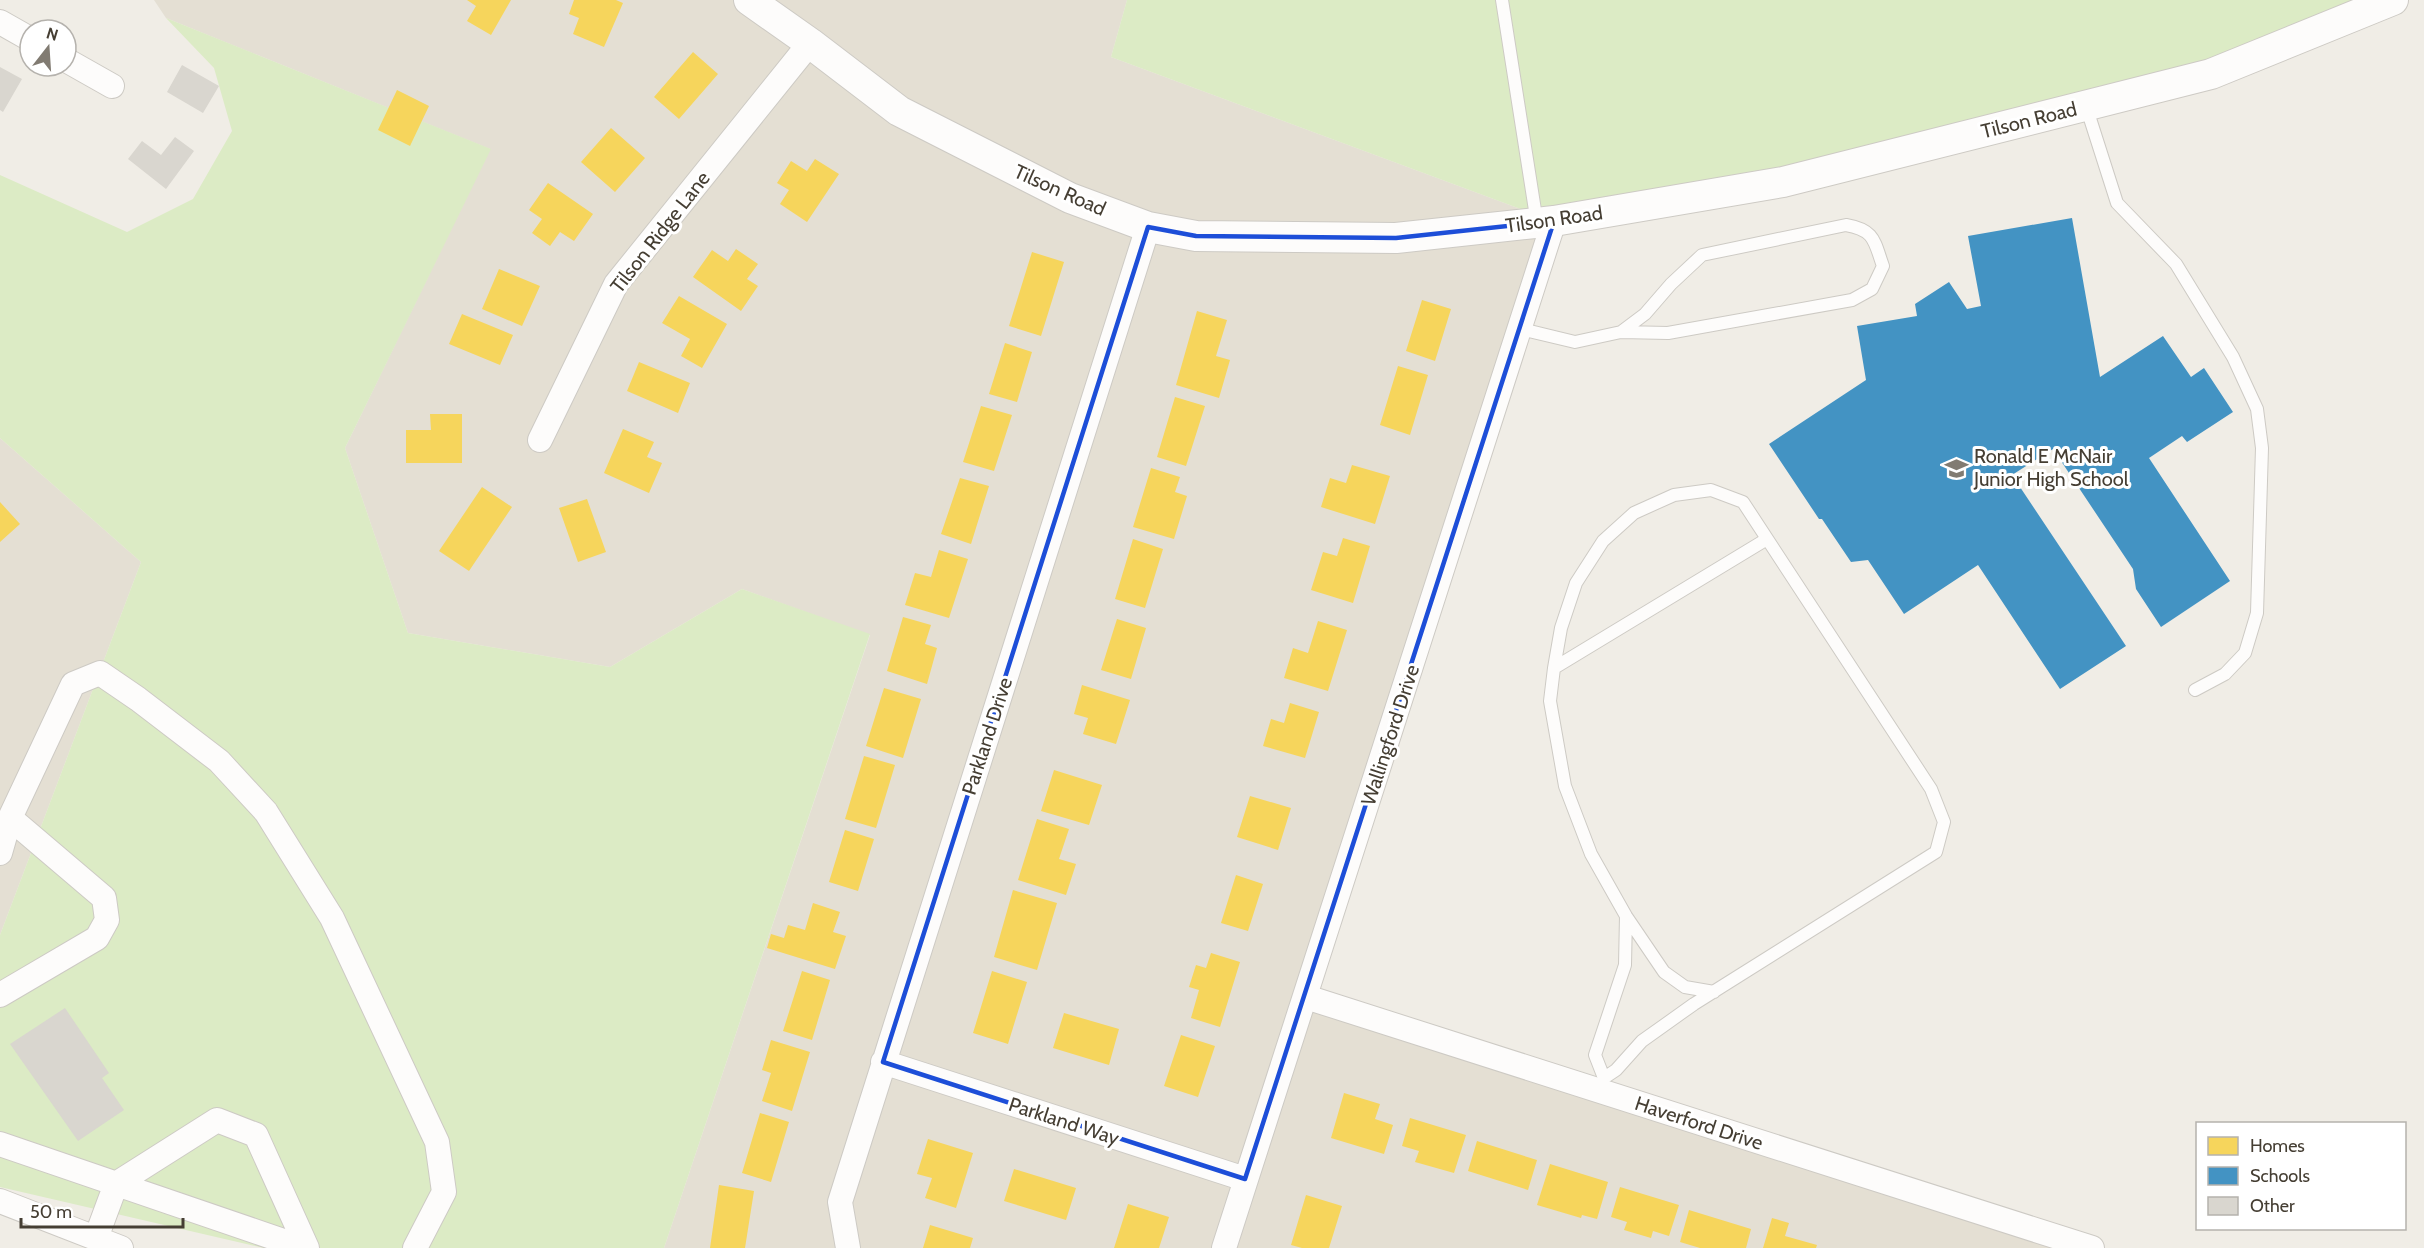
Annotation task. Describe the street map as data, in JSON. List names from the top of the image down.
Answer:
{
  "streets": {
    "street": [
      "Tilson Road",
      "Tilson Ridge Lane",
      "Wallingford Drive",
      "Parkland Drive",
      "Parkland Way",
      "Haverford Drive"
    ]
  },
  "crossings": [
    ["Tilson Road", "Tilson Ridge Lane"],
    ["Tilson Road", "Wallingford Drive"],
    ["Tilson Road", "Parkland Drive"],
    ["Wallingford Drive", "Parkland Way"],
    ["Wallingford Drive", "Haverford Drive"],
    ["Parkland Drive", "Parkland Way"]
  ],
  "places": {
    "school or university": ["Ronald E McNair Junior High School"]
  },
  "legend": ["Homes", "Schools", "Other"],
  "scale_bar": "50 m",
  "north": "top"
}
